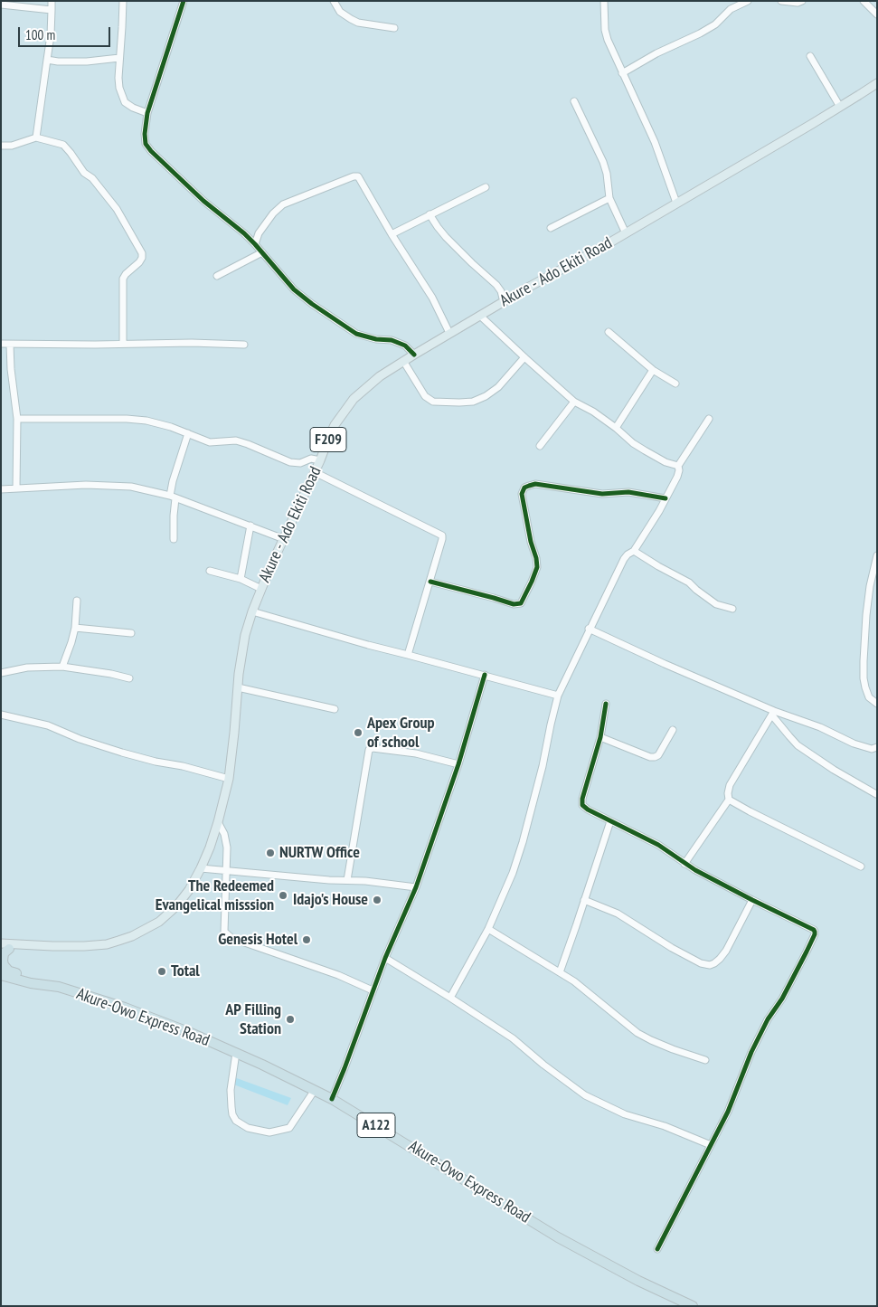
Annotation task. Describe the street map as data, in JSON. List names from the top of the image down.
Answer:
{
  "streets": {
    "highway": ["Akure-Owo Express Road", "A122"],
    "main road": ["Akure - Ado Ekiti Road", "F209"]
  },
  "places": [
    "Apex Group of school",
    "NURTW Office",
    "The Redeemed Evangelical misssion",
    "Idajo's House",
    "Genesis Hotel",
    "Total",
    "AP Filling Station"
  ],
  "scale_bar": "100 m"
}
